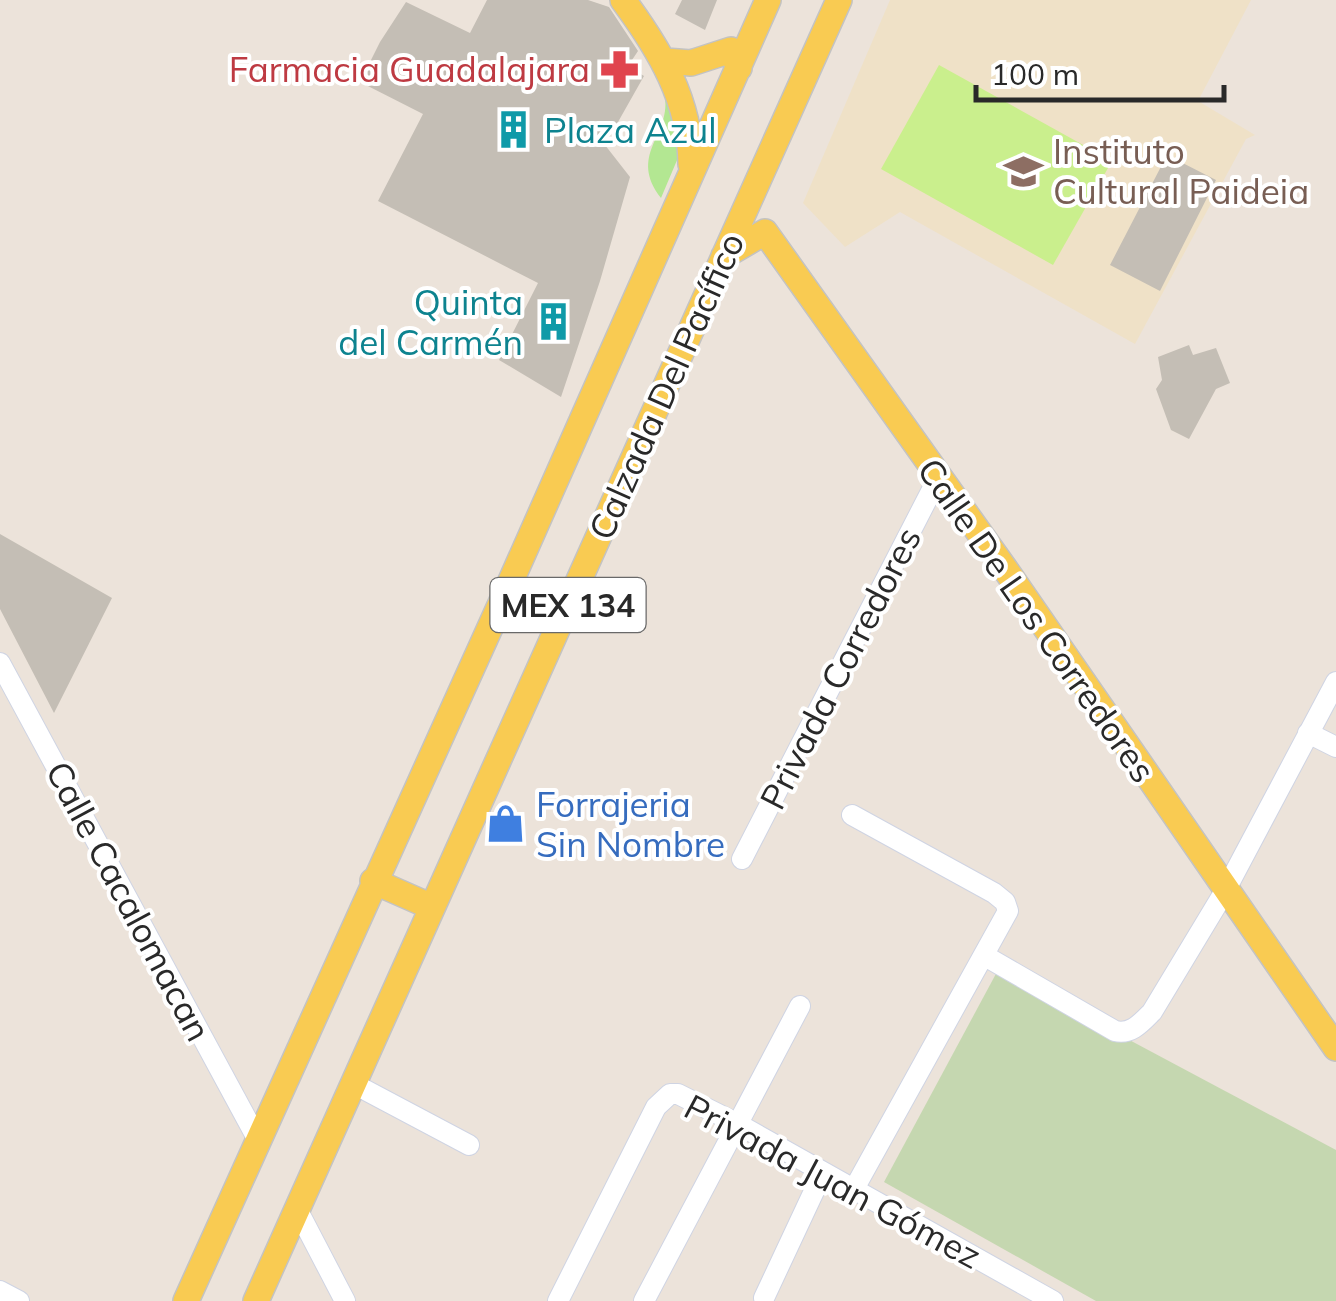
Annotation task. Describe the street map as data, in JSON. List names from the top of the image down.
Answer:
{
  "streets": {
    "main road": ["Calzada Del Pacífico", "MEX 134", "Calle De Los Corredores"],
    "street": ["Privada Corredores", "Calle Cacalomacan", "Privada Juan Gómez"]
  },
  "crossings": [
    ["Calzada Del Pacífico", "MEX 134"],
    ["Calzada Del Pacífico", "Calle De Los Corredores"],
    ["Calzada Del Pacífico", "Calle Cacalomacan"],
    ["MEX 134", "Calle Cacalomacan"],
    ["Calle De Los Corredores", "Privada Corredores"]
  ],
  "places": {
    "pharmacy": ["Farmacia Guadalajara"],
    "building": ["Plaza Azul", "Quinta del Carmén"],
    "school or university": ["Instituto Cultural Paideia"],
    "shop": ["Forrajeria Sin Nombre"]
  },
  "scale_bar": "100 m"
}
